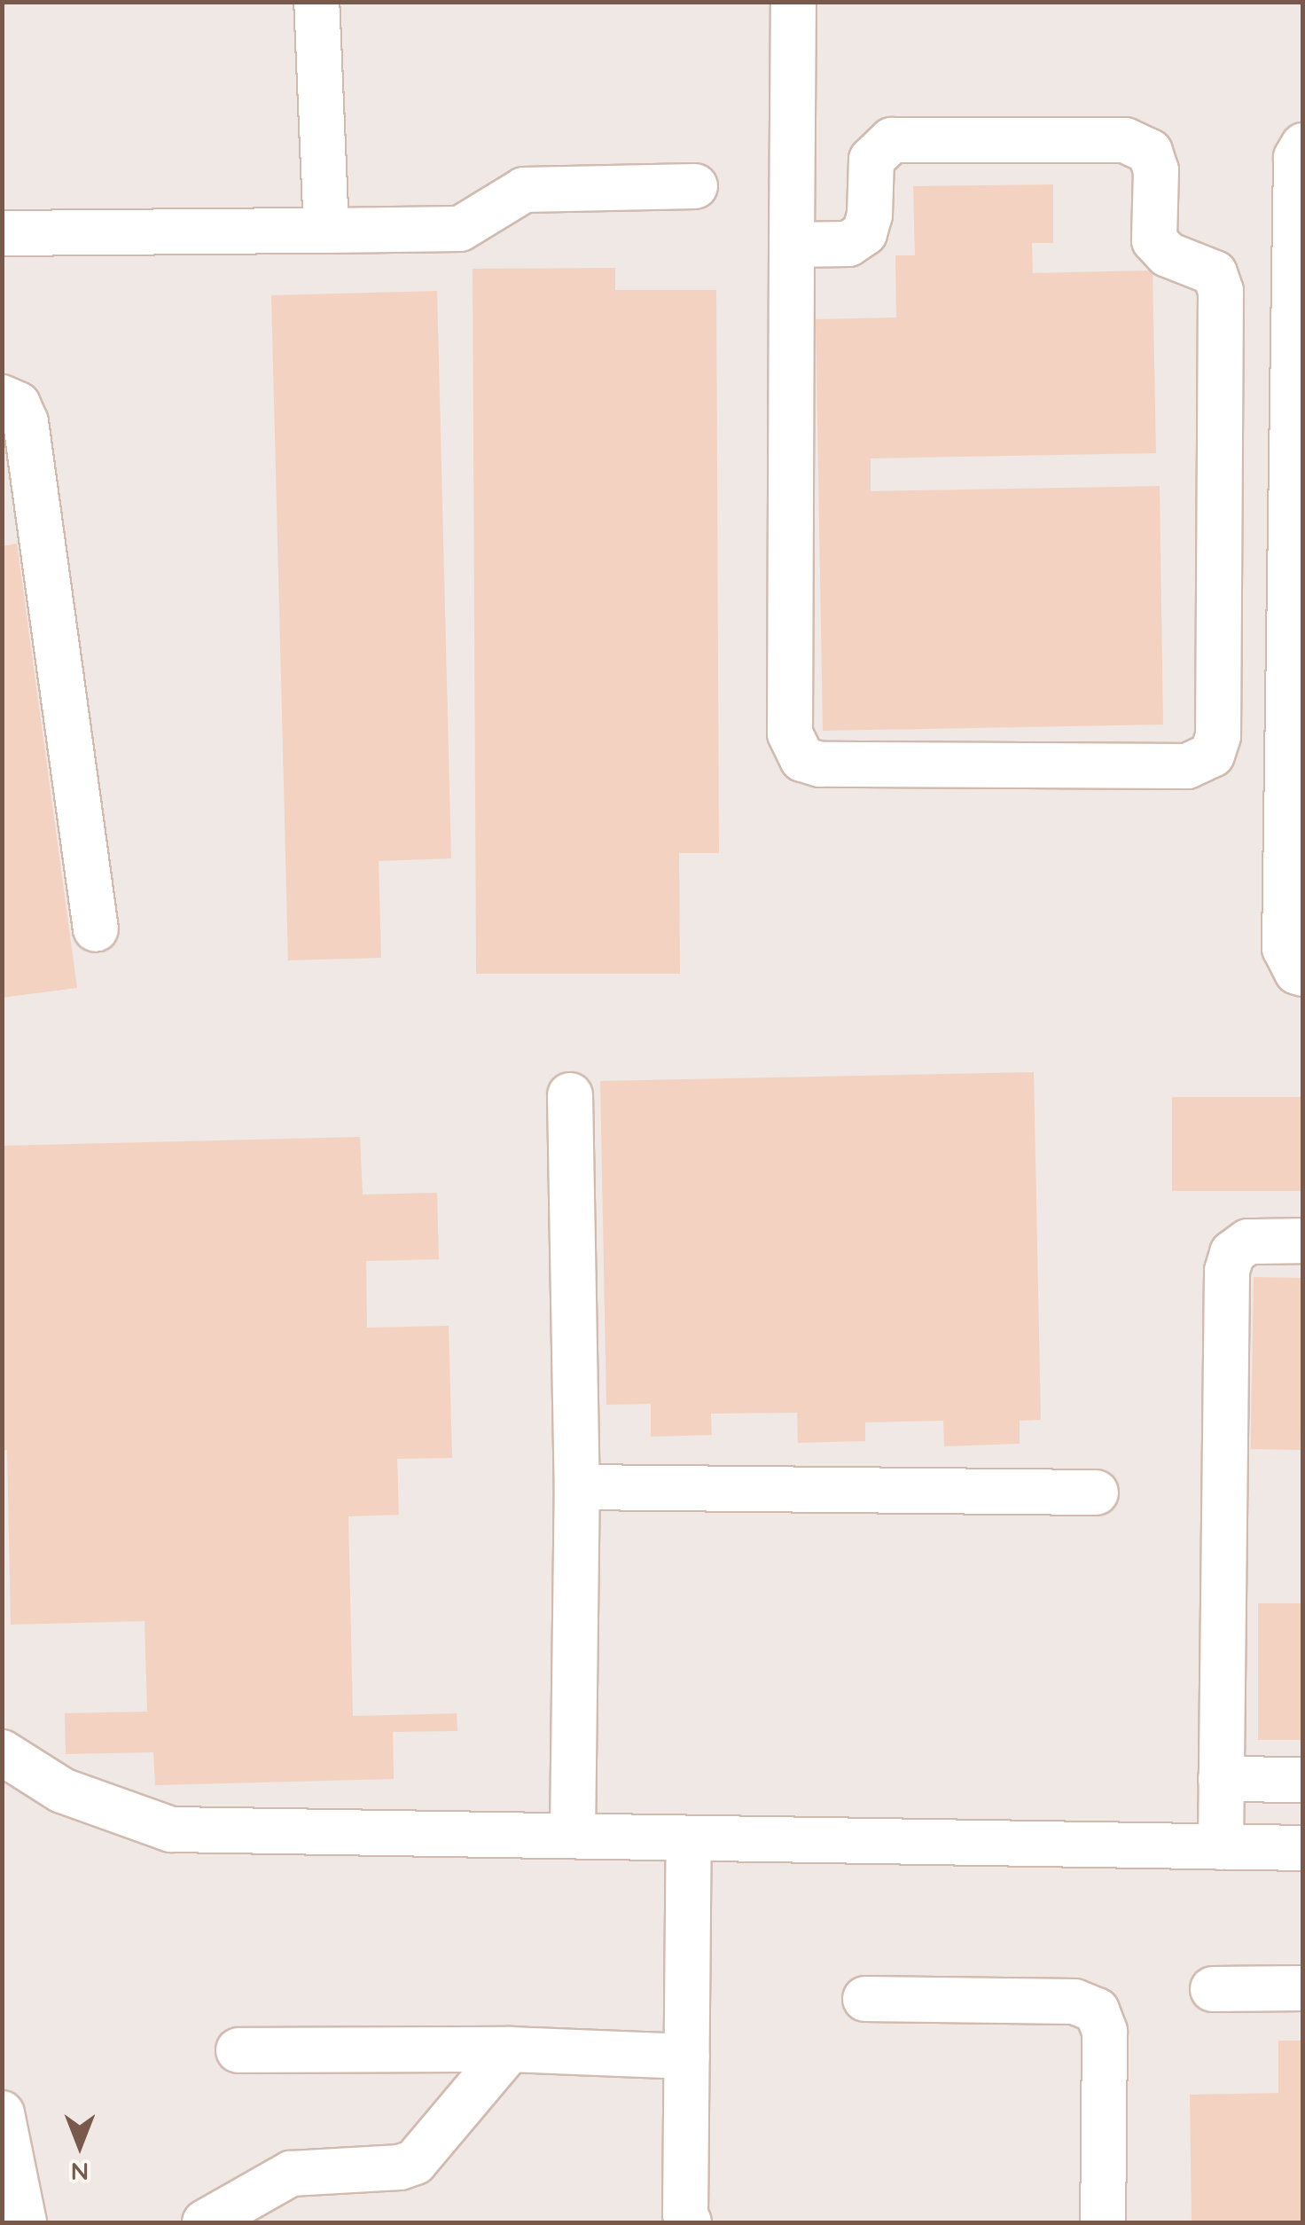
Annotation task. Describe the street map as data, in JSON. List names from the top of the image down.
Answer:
{
  "north": "bottom"
}
